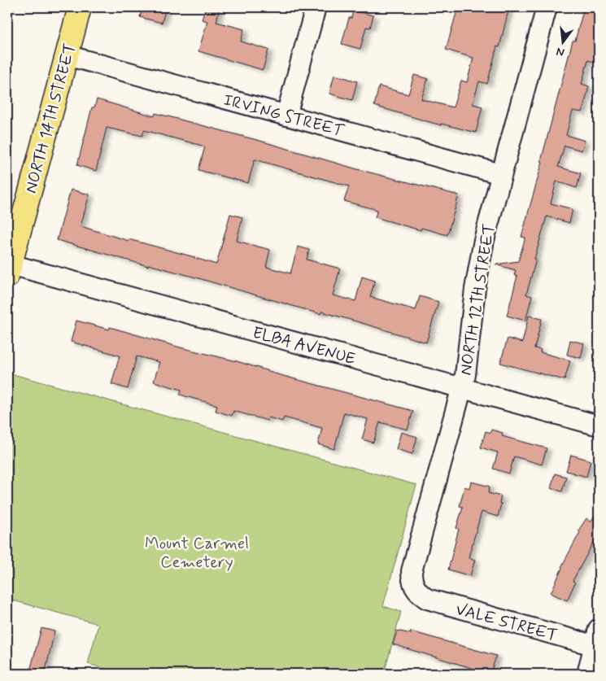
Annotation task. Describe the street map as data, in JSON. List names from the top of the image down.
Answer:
{
  "streets": {
    "main road": ["NORTH 14TH STREET"],
    "street": [
      "IRVING STREET",
      "NORTH 12TH STREET",
      "ELBA AVENUE",
      "VALE STREET"
    ]
  },
  "crossings": [
    ["IRVING STREET", "NORTH 14TH STREET"],
    ["IRVING STREET", "NORTH 12TH STREET"],
    ["NORTH 14TH STREET", "ELBA AVENUE"],
    ["NORTH 12TH STREET", "ELBA AVENUE"],
    ["NORTH 12TH STREET", "VALE STREET"]
  ],
  "parks": ["Mount Carmel Cemetery"],
  "north": "bottom"
}
